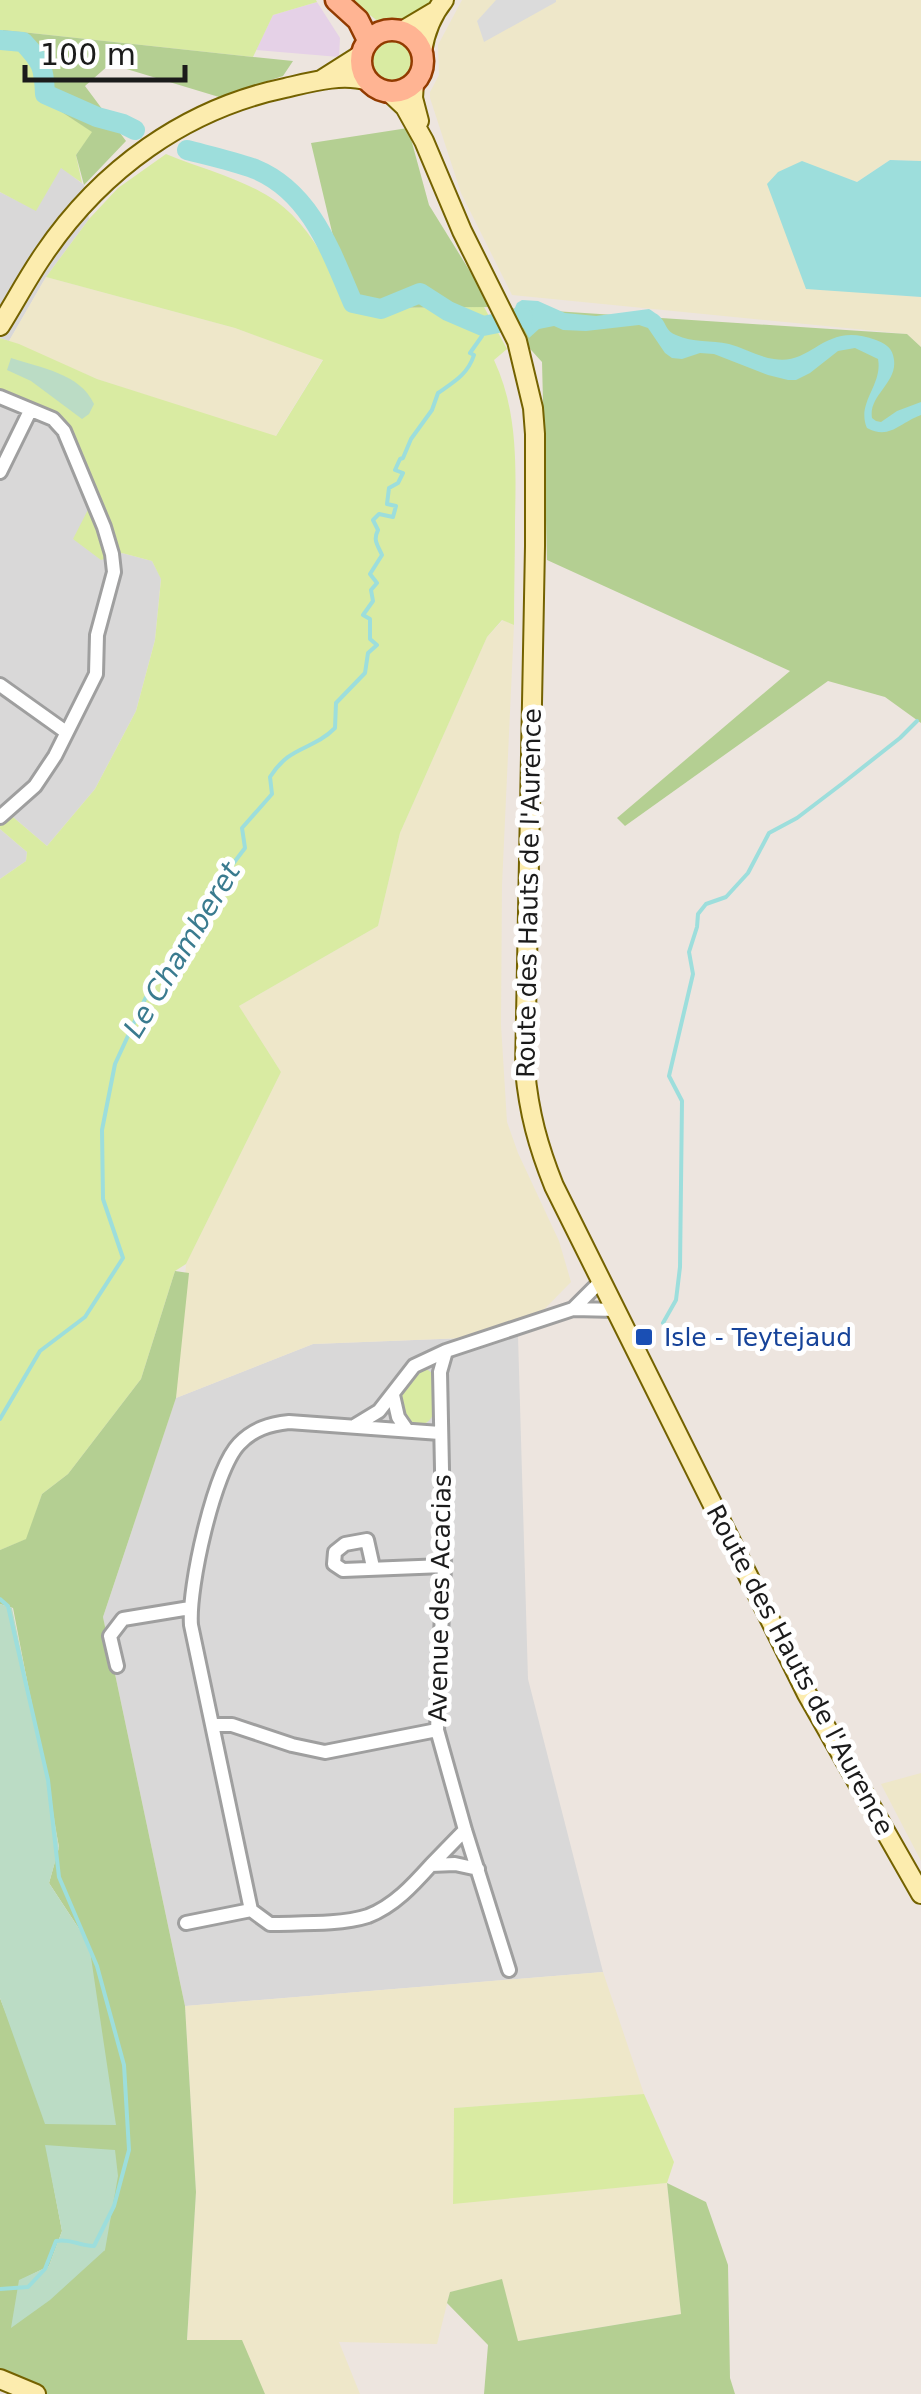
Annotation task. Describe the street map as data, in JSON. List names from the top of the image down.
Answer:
{
  "streets": {
    "main road": ["Route des Hauts de l'Aurence"],
    "street": ["Avenue des Acacias"]
  },
  "water": ["Le Chamberet"],
  "places": {
    "transit": ["Isle - Teytejaud"]
  },
  "scale_bar": "100 m"
}
